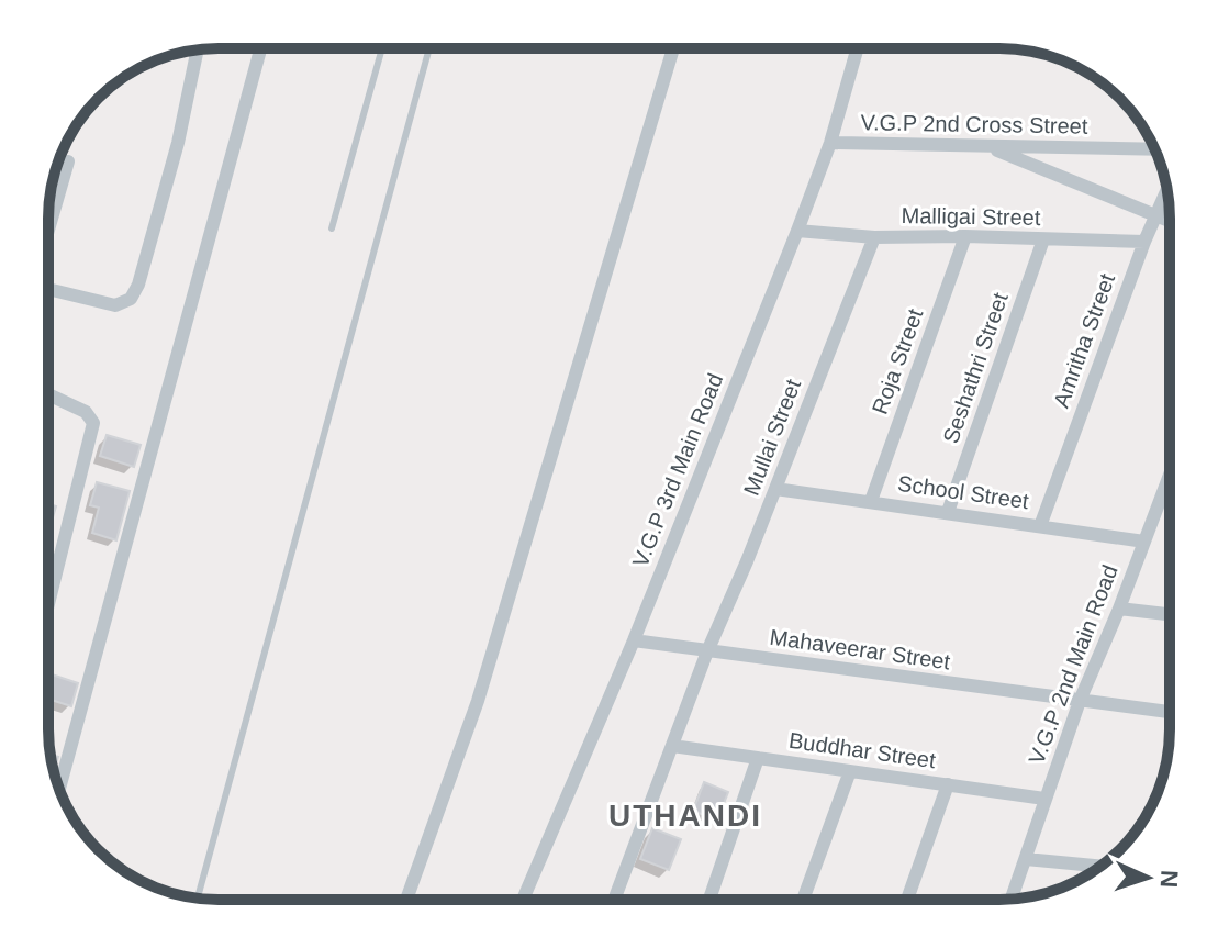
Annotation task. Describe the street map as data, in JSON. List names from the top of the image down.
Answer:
{
  "streets": {
    "street": [
      "V.G.P 2nd Cross Street",
      "Malligai Street",
      "Amritha Street",
      "Roja Street",
      "Seshathri Street",
      "Mullai Street",
      "V.G.P 3rd Main Road",
      "School Street",
      "Mahaveerar Street",
      "V.G.P 2nd Main Road",
      "Buddhar Street"
    ]
  },
  "crossings": [
    ["V.G.P 2nd Cross Street", "V.G.P 3rd Main Road"],
    ["Malligai Street", "Amritha Street"],
    ["Malligai Street", "Roja Street"],
    ["Malligai Street", "Seshathri Street"],
    ["Malligai Street", "Mullai Street"],
    ["Malligai Street", "V.G.P 3rd Main Road"],
    ["Amritha Street", "School Street"],
    ["Roja Street", "School Street"],
    ["Seshathri Street", "School Street"],
    ["Mullai Street", "School Street"],
    ["Mullai Street", "Mahaveerar Street"],
    ["Mullai Street", "Buddhar Street"],
    ["V.G.P 3rd Main Road", "Mahaveerar Street"],
    ["School Street", "V.G.P 2nd Main Road"],
    ["Mahaveerar Street", "V.G.P 2nd Main Road"],
    ["V.G.P 2nd Main Road", "Buddhar Street"]
  ],
  "districts": ["UTHANDI"],
  "north": "right"
}
